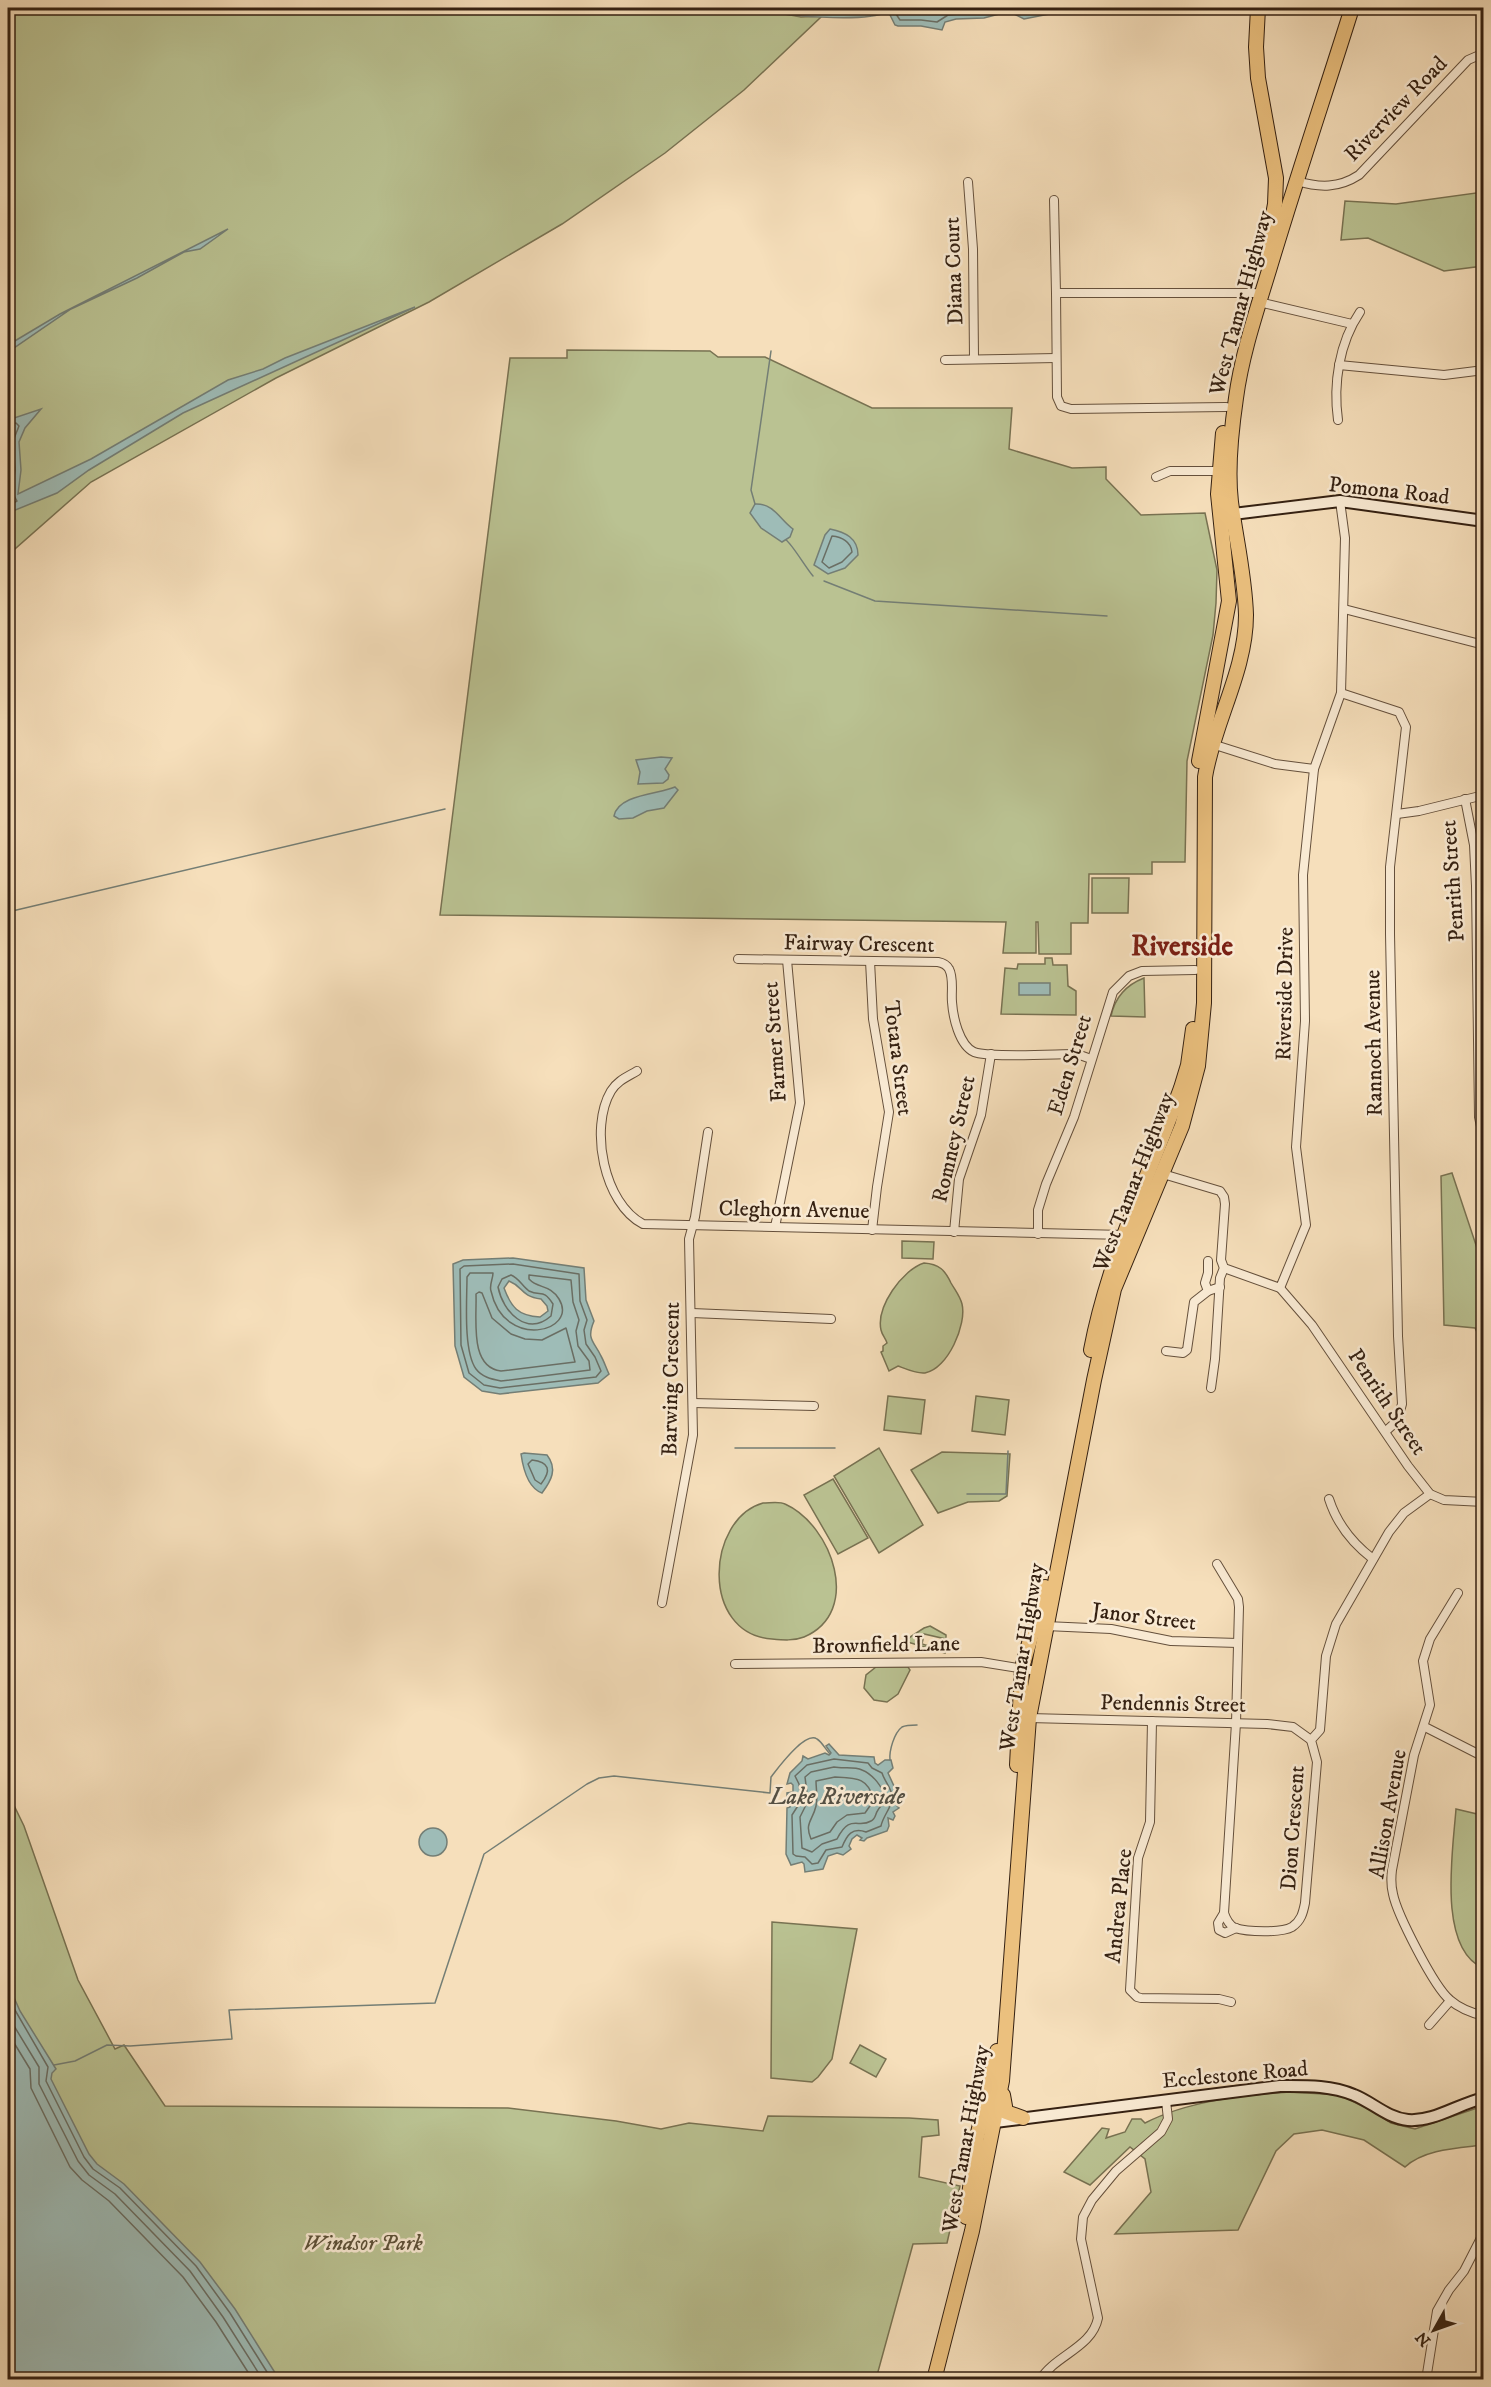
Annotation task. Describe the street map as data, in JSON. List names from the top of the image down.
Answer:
{
  "streets": {
    "highway": ["West Tamar Highway"],
    "main road": ["Pomona Road", "Ecclestone Road"],
    "street": [
      "Riverview Road",
      "Diana Court",
      "Penrith Street",
      "Fairway Crescent",
      "Riverside Drive",
      "Farmer Street",
      "Rannoch Avenue",
      "Totara Street",
      "Eden Street",
      "Romney Street",
      "Cleghorn Avenue",
      "Barwing Crescent",
      "Janor Street",
      "Brownfield Lane",
      "Pendennis Street",
      "Allison Avenue",
      "Dion Crescent",
      "Andrea Place"
    ]
  },
  "crossings": [
    ["Riverview Road", "West Tamar Highway"],
    ["West Tamar Highway", "Pomona Road"],
    ["West Tamar Highway", "Eden Street"],
    ["West Tamar Highway", "Cleghorn Avenue"],
    ["West Tamar Highway", "Janor Street"],
    ["West Tamar Highway", "Brownfield Lane"],
    ["West Tamar Highway", "Pendennis Street"],
    ["West Tamar Highway", "Ecclestone Road"],
    ["Pomona Road", "Riverside Drive"],
    ["Penrith Street", "Riverside Drive"],
    ["Penrith Street", "Rannoch Avenue"],
    ["Penrith Street", "Dion Crescent"],
    ["Fairway Crescent", "Farmer Street"],
    ["Fairway Crescent", "Totara Street"],
    ["Fairway Crescent", "Eden Street"],
    ["Fairway Crescent", "Romney Street"],
    ["Riverside Drive", "Rannoch Avenue"],
    ["Farmer Street", "Cleghorn Avenue"],
    ["Totara Street", "Cleghorn Avenue"],
    ["Eden Street", "Cleghorn Avenue"],
    ["Romney Street", "Cleghorn Avenue"],
    ["Cleghorn Avenue", "Barwing Crescent"],
    ["Janor Street", "Dion Crescent"],
    ["Pendennis Street", "Dion Crescent"],
    ["Pendennis Street", "Andrea Place"]
  ],
  "districts": ["Riverside"],
  "water": ["Lake Riverside"],
  "parks": ["Windsor Park"],
  "north": "bottom left"
}
